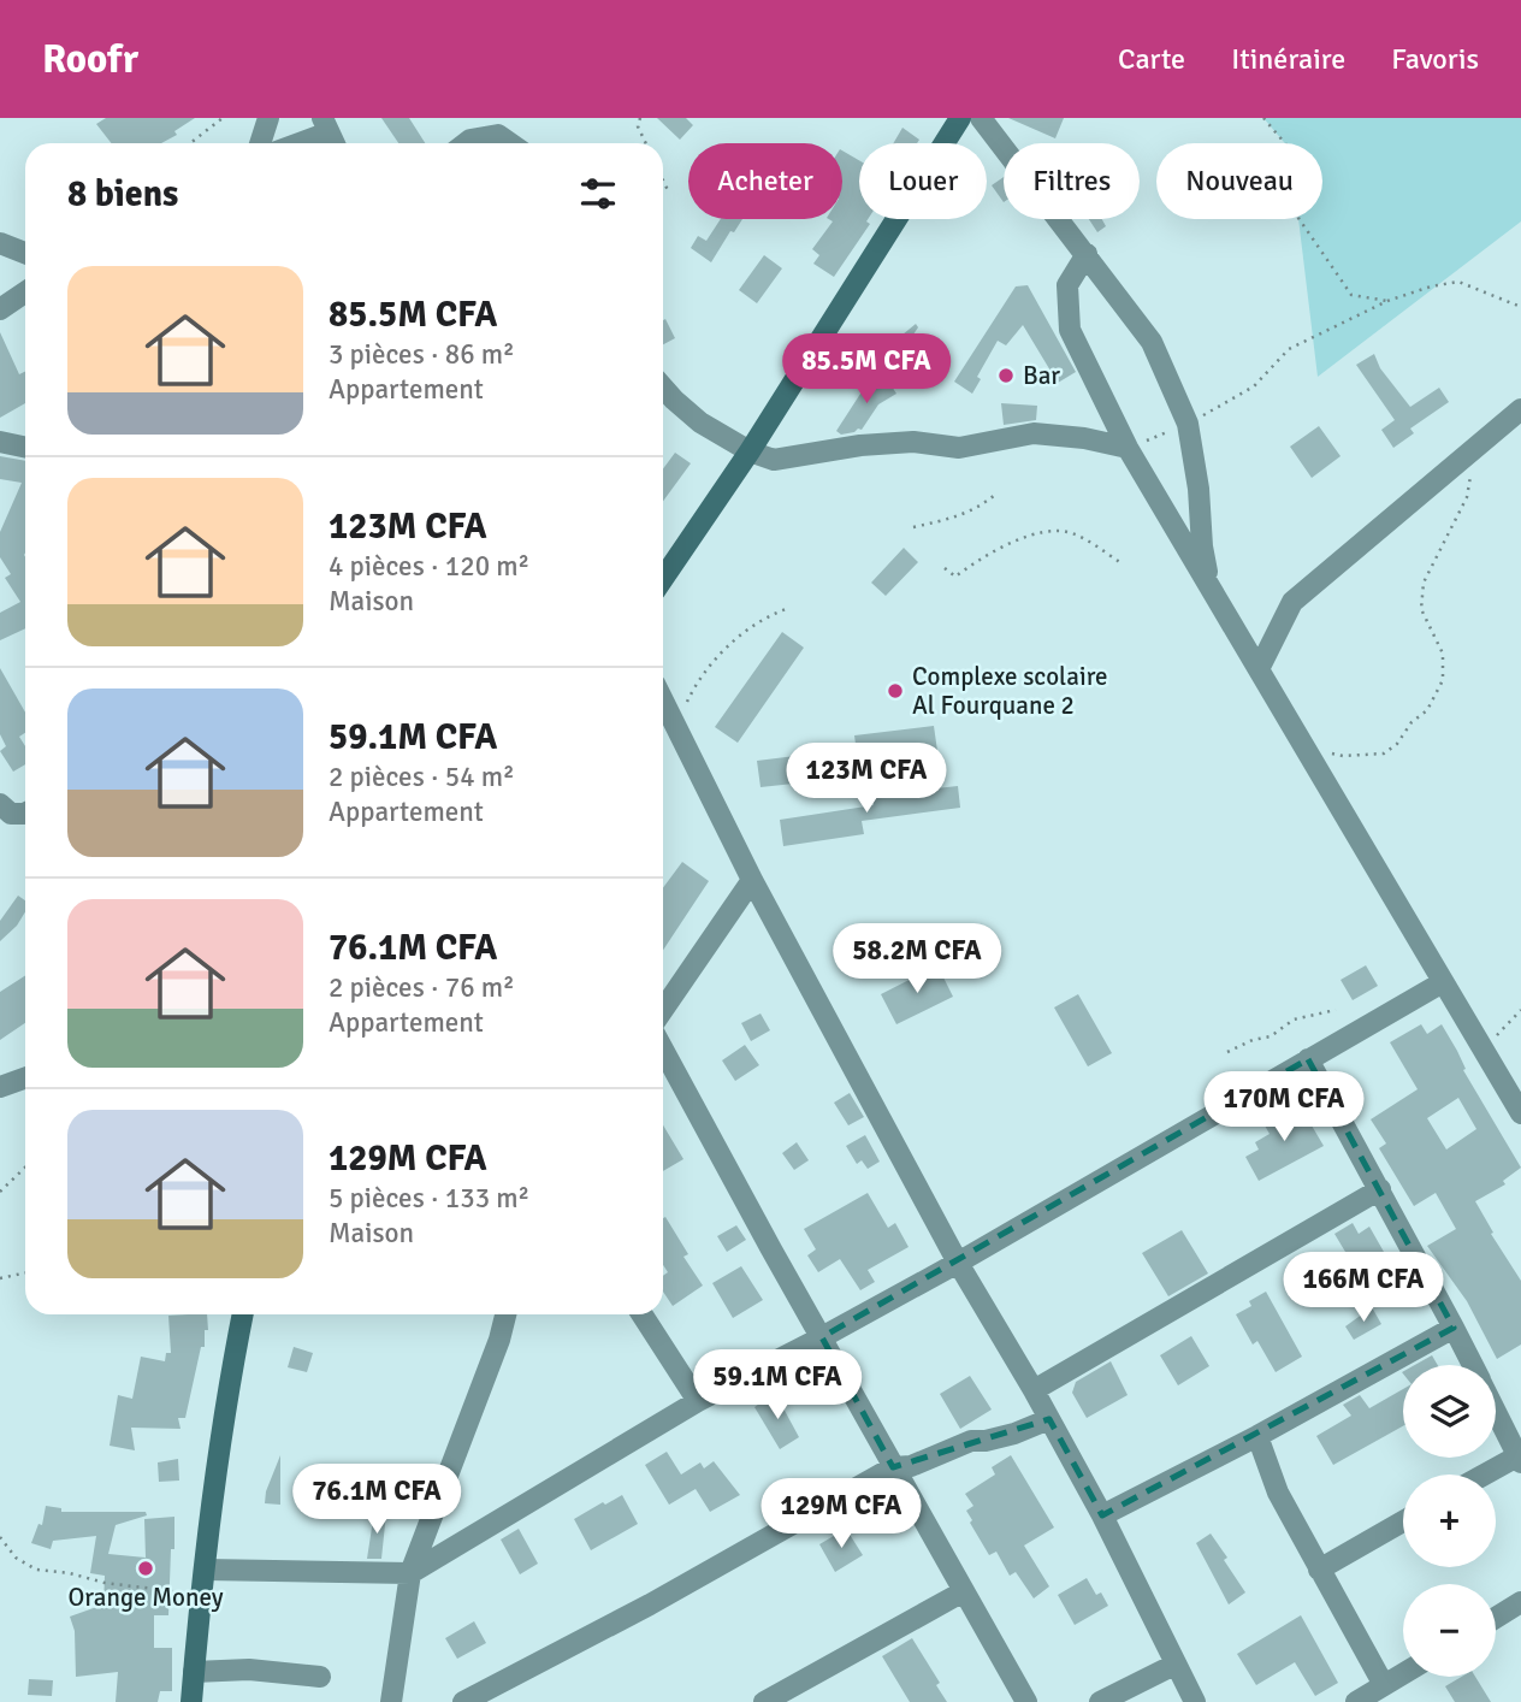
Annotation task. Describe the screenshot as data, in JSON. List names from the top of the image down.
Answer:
{
  "places": ["Bar", "Complexe scolaire Al Fourquane 2", "Orange Money"],
  "page": {
    "header": "Roofr",
    "nav": ["Carte", "Itinéraire", "Favoris"],
    "chip": [
      "Acheter",
      "Louer",
      "Filtres",
      "Nouveau"
    ],
    "heading": "8 biens",
    "list": [
      {
        "name": "85.5M CFA",
        "note": "3 pièces · 86 m² · Appartement"
      },
      {
        "name": "123M CFA",
        "note": "4 pièces · 120 m² · Maison"
      },
      {
        "name": "59.1M CFA",
        "note": "2 pièces · 54 m² · Appartement"
      },
      {
        "name": "76.1M CFA",
        "note": "2 pièces · 76 m² · Appartement"
      },
      {
        "name": "129M CFA",
        "note": "5 pièces · 133 m² · Maison"
      }
    ],
    "price": [
      "85.5M CFA",
      "123M CFA",
      "58.2M CFA",
      "170M CFA",
      "166M CFA",
      "59.1M CFA",
      "76.1M CFA",
      "129M CFA"
    ],
    "map_buttons": ["+", "−"]
  }
}
